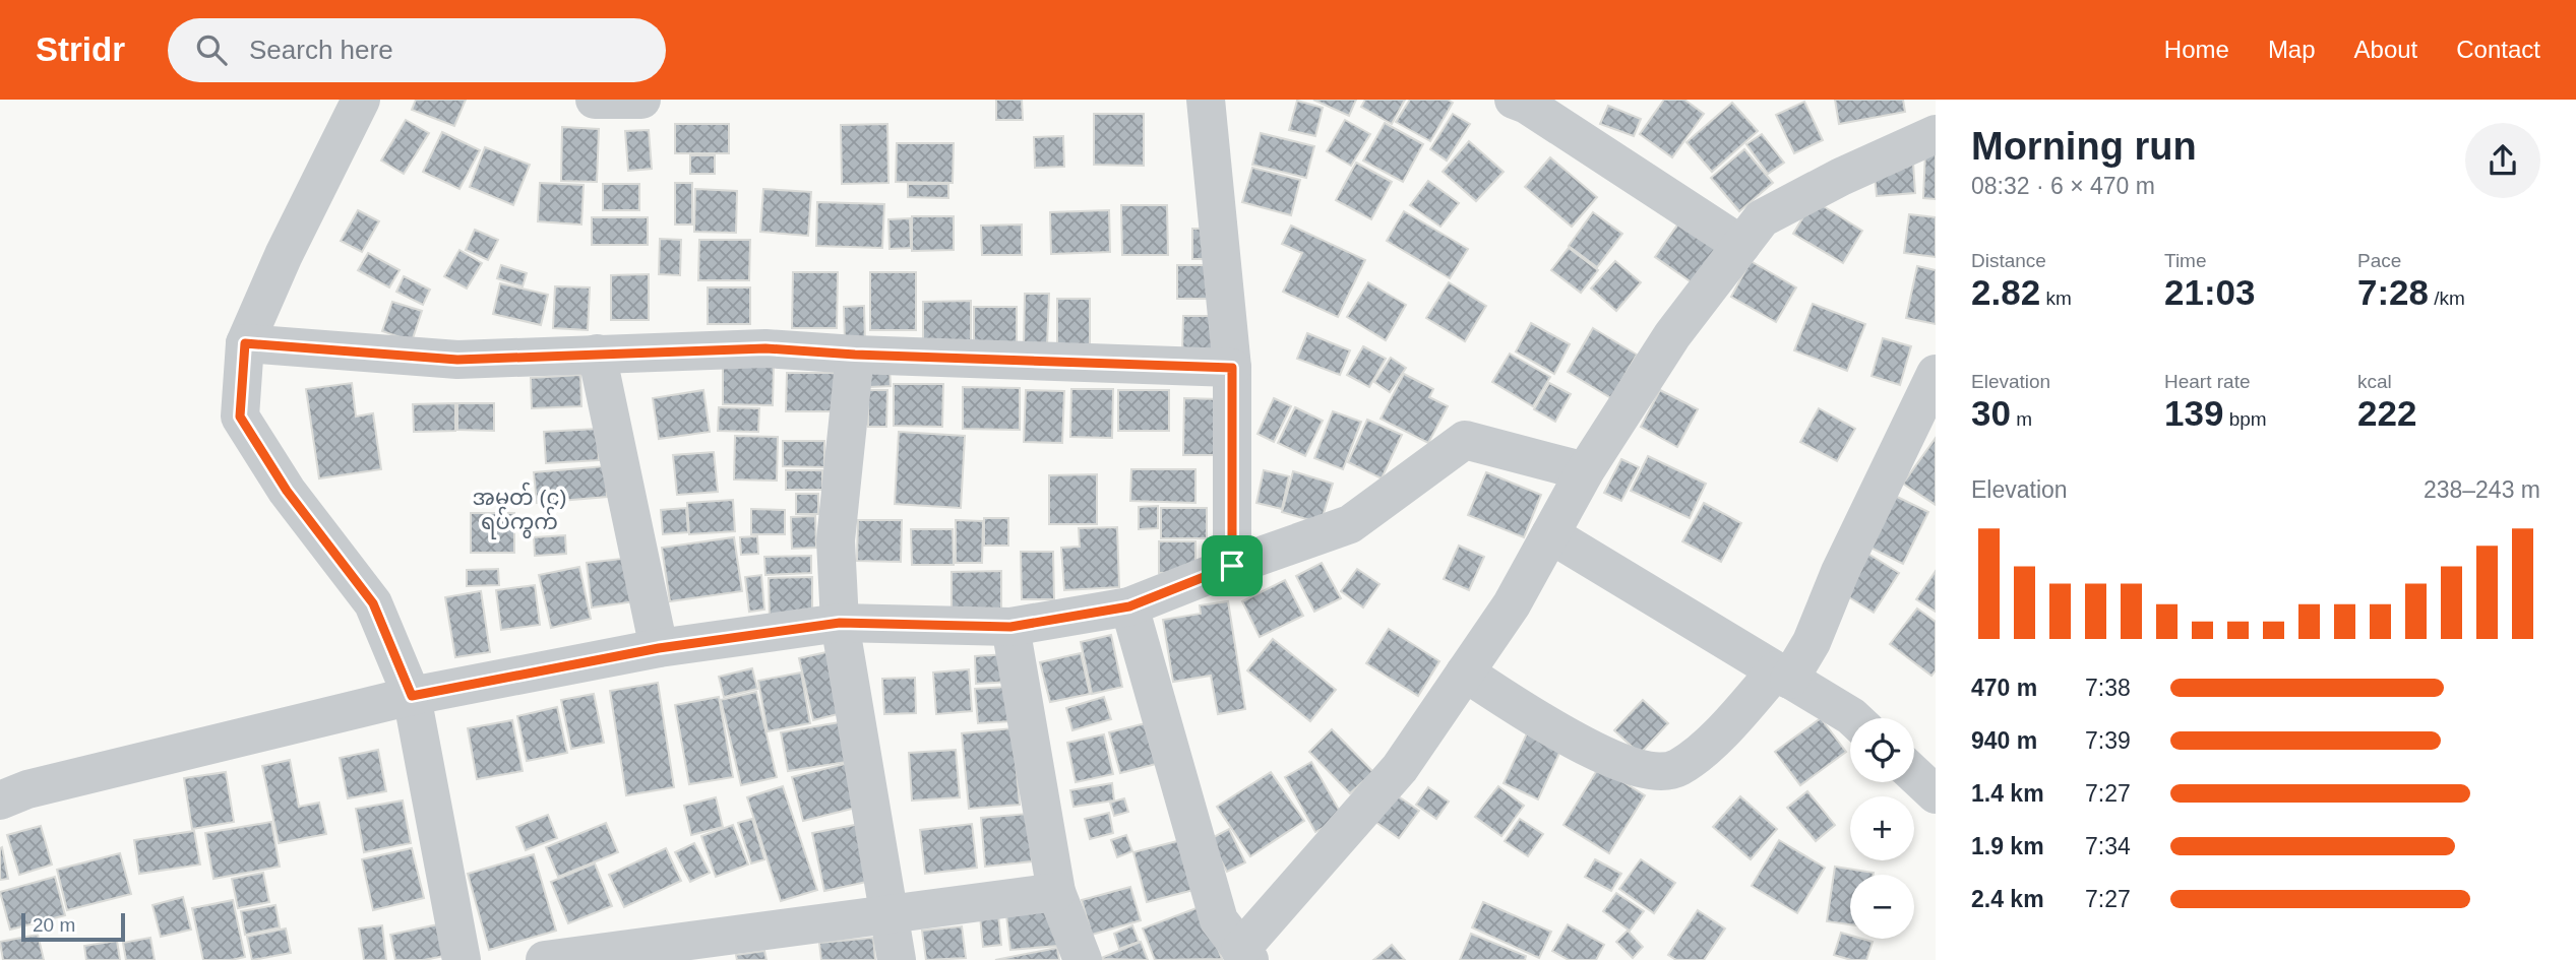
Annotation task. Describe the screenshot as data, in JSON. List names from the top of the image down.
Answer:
{
  "districts": ["အမှတ် (၄) ရပ်ကွက်"],
  "scale_bar": "20 m",
  "page": {
    "header": "Stridr",
    "search": "Search here",
    "nav": [
      "Home",
      "Map",
      "About",
      "Contact"
    ],
    "heading": ["Morning run", "08:32 · 6 × 470 m"],
    "stats": [
      ["Distance", "2.82 km"],
      ["Time", "21:03"],
      ["Pace", "7:28 /km"],
      ["Elevation", "30 m"],
      ["Heart rate", "139 bpm"],
      ["kcal", "222"]
    ],
    "chart": ["Elevation", "238–243 m"],
    "list": [
      {
        "name": "470 m",
        "note": "7:38"
      },
      {
        "name": "940 m",
        "note": "7:39"
      },
      {
        "name": "1.4 km",
        "note": "7:27"
      },
      {
        "name": "1.9 km",
        "note": "7:34"
      },
      {
        "name": "2.4 km",
        "note": "7:27"
      }
    ],
    "map_buttons": ["+", "−"],
    "scale": "20 m"
  }
}
